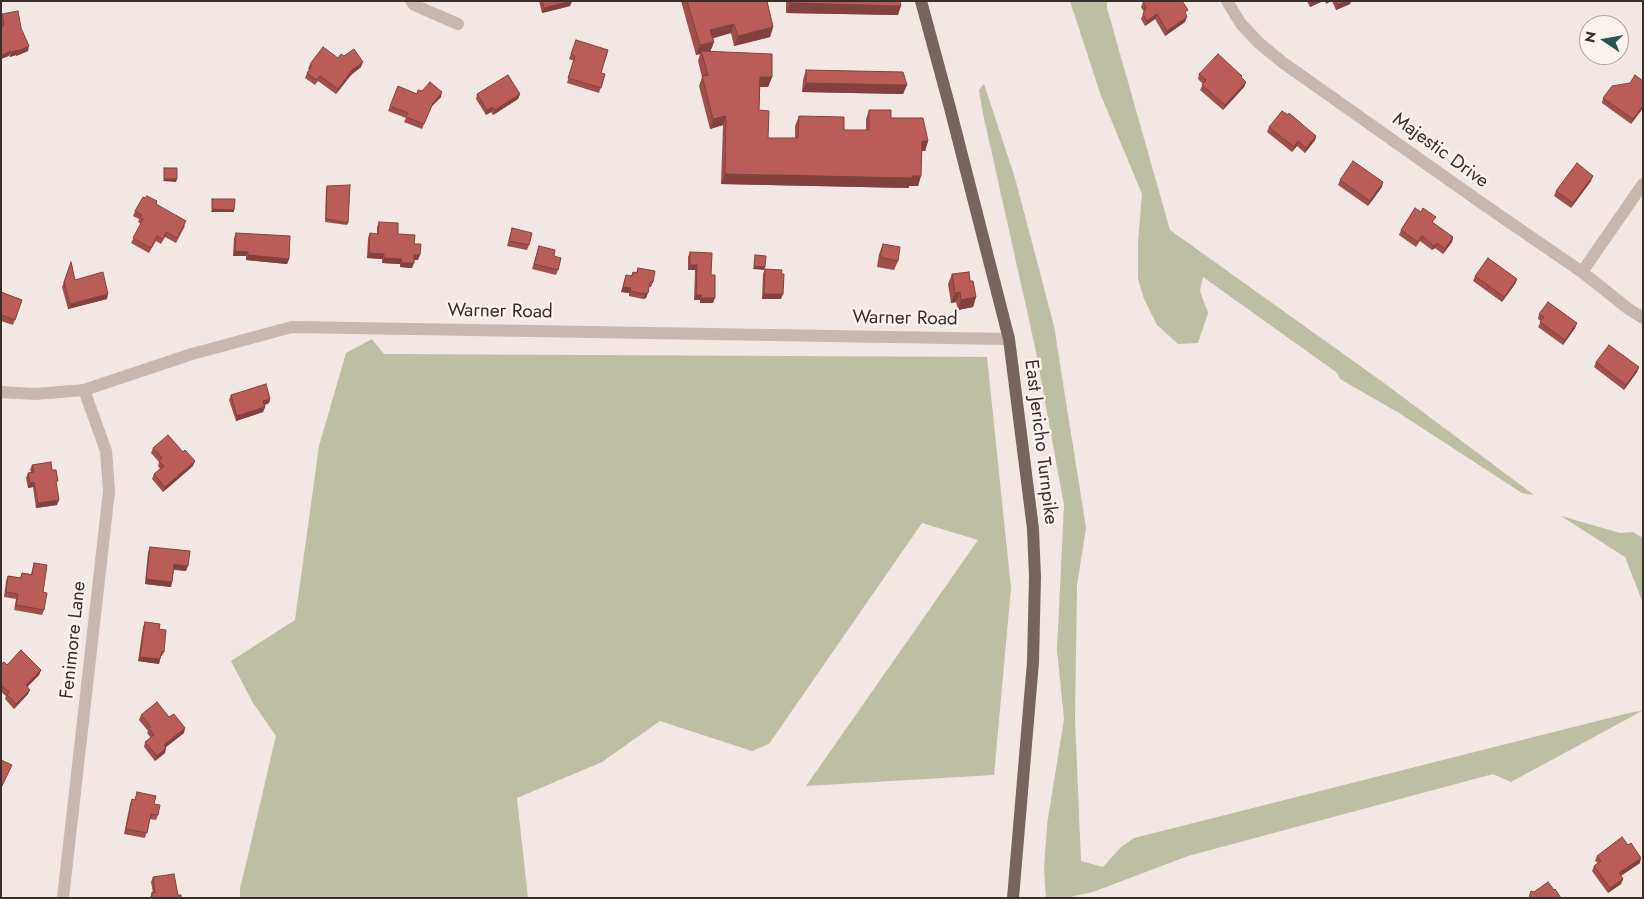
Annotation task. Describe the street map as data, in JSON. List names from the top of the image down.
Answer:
{
  "streets": {
    "main road": ["East Jericho Turnpike"],
    "street": ["Majestic Drive", "Warner Road", "Fenimore Lane"]
  },
  "crossings": [
    ["Warner Road", "East Jericho Turnpike"],
    ["Warner Road", "Fenimore Lane"]
  ],
  "north": "left"
}
